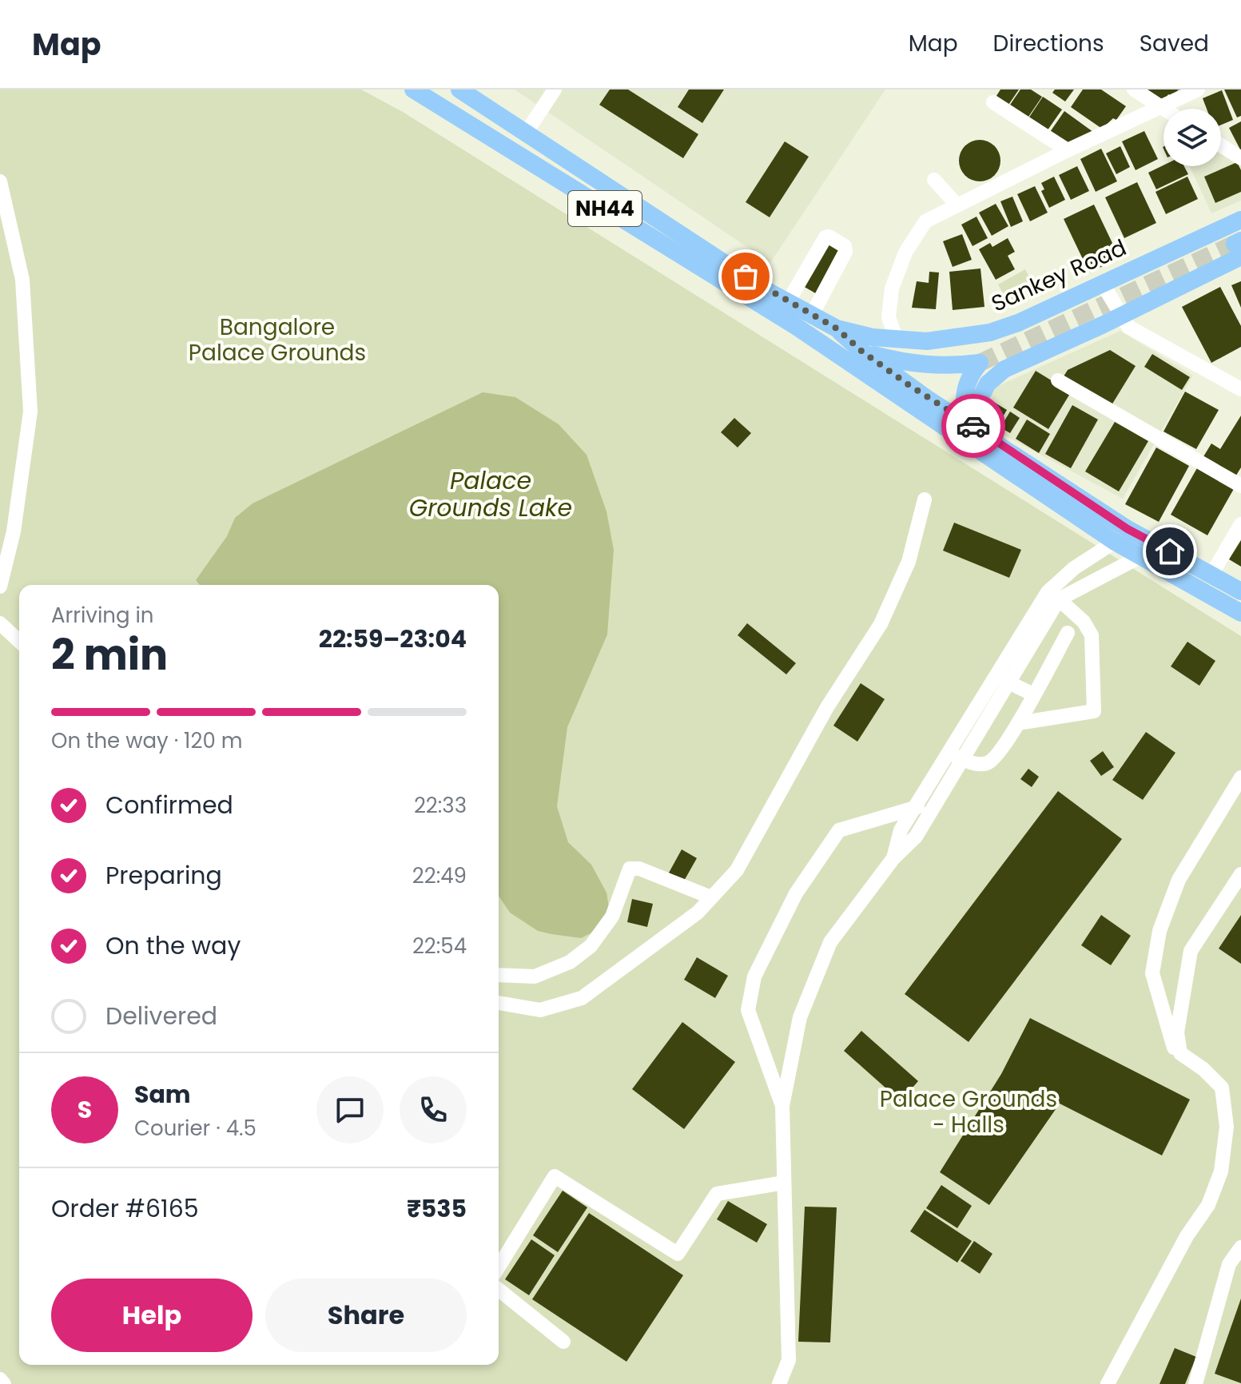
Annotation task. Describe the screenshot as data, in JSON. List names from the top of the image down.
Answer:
{
  "streets": {
    "main road": ["NH44", "Sankey Road"]
  },
  "water": ["Palace Grounds Lake"],
  "parks": ["Bangalore Palace Grounds", "Palace Grounds - Halls"],
  "page": {
    "header": "Map",
    "nav": ["Map", "Directions", "Saved"],
    "heading": ["2 min", "Arriving in", "22:59–23:04"],
    "panel": [
      "Sam",
      "Courier · 4.5",
      "Order #6165",
      "₹535"
    ],
    "bar": "On the way · 120 m",
    "list": [
      ["Confirmed", "22:33"],
      ["Preparing", "22:49"],
      ["On the way", "22:54"],
      "Delivered"
    ],
    "round": "S",
    "buttons": ["Help", "Share"]
  }
}
